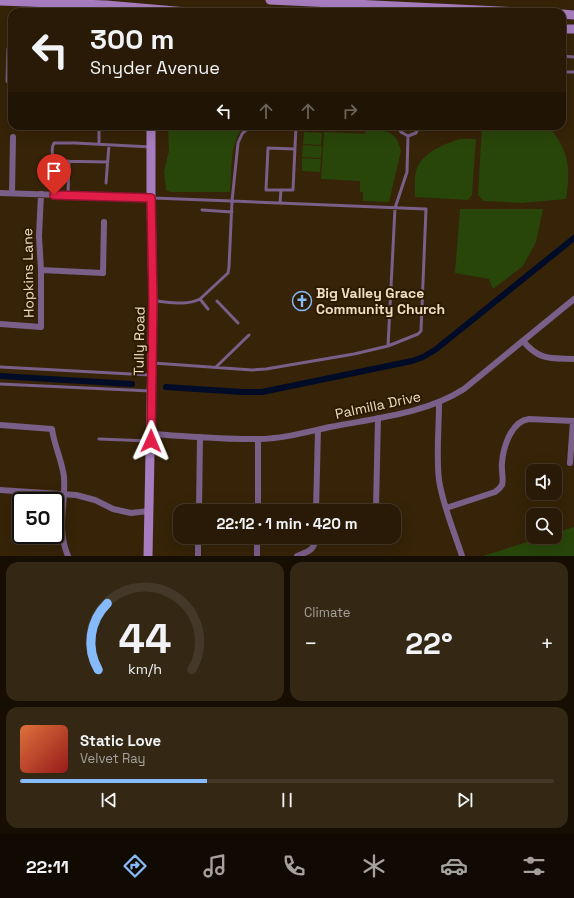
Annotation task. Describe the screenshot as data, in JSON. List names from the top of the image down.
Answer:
{
  "streets": {
    "main road": ["Tully Road"],
    "street": ["Hopkins Lane", "Palmilla Drive"]
  },
  "crossings": [
    ["Tully Road", "Palmilla Drive"]
  ],
  "places": {
    "church": ["Big Valley Grace Community Church"]
  },
  "page": {
    "turn": ["300 m", "Snyder Avenue"],
    "limit": "50",
    "trip": "22:12 · 1 min · 420 m",
    "tile": "Climate",
    "heat": ["−", "22°", "+"],
    "song": ["Static Love", "Velvet Ray"],
    "tabs": "22:11",
    "gauge": ["44", "km/h"]
  }
}
